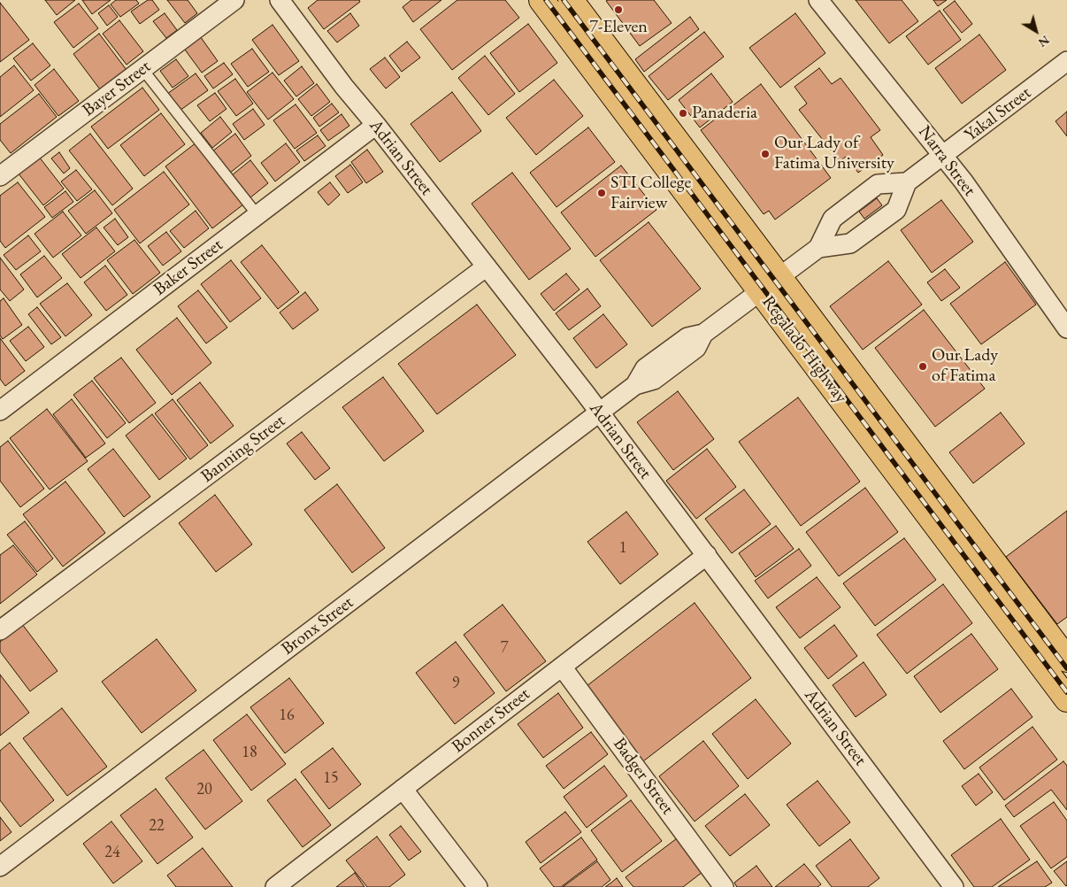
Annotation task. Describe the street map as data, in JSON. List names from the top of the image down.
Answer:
{
  "streets": {
    "main road": ["Regalado Highway"],
    "street": [
      "Bayer Street",
      "Yakal Street",
      "Adrian Street",
      "Narra Street",
      "Baker Street",
      "Banning Street",
      "Bronx Street",
      "Bonner Street",
      "Badger Street"
    ]
  },
  "crossings": [
    ["Yakal Street", "Narra Street"],
    ["Adrian Street", "Baker Street"],
    ["Adrian Street", "Banning Street"],
    ["Adrian Street", "Bronx Street"],
    ["Adrian Street", "Bonner Street"],
    ["Regalado Highway", "Bronx Street"],
    ["Bonner Street", "Badger Street"]
  ],
  "places": [
    "7-Eleven",
    "Panaderia",
    "Our Lady of Fatima University",
    "STI College Fairview",
    "Our Lady of Fatima"
  ],
  "house_numbers": [
    "1",
    "7",
    "9",
    "16",
    "18",
    "15",
    "20",
    "22",
    "24"
  ],
  "north": "bottom right"
}
